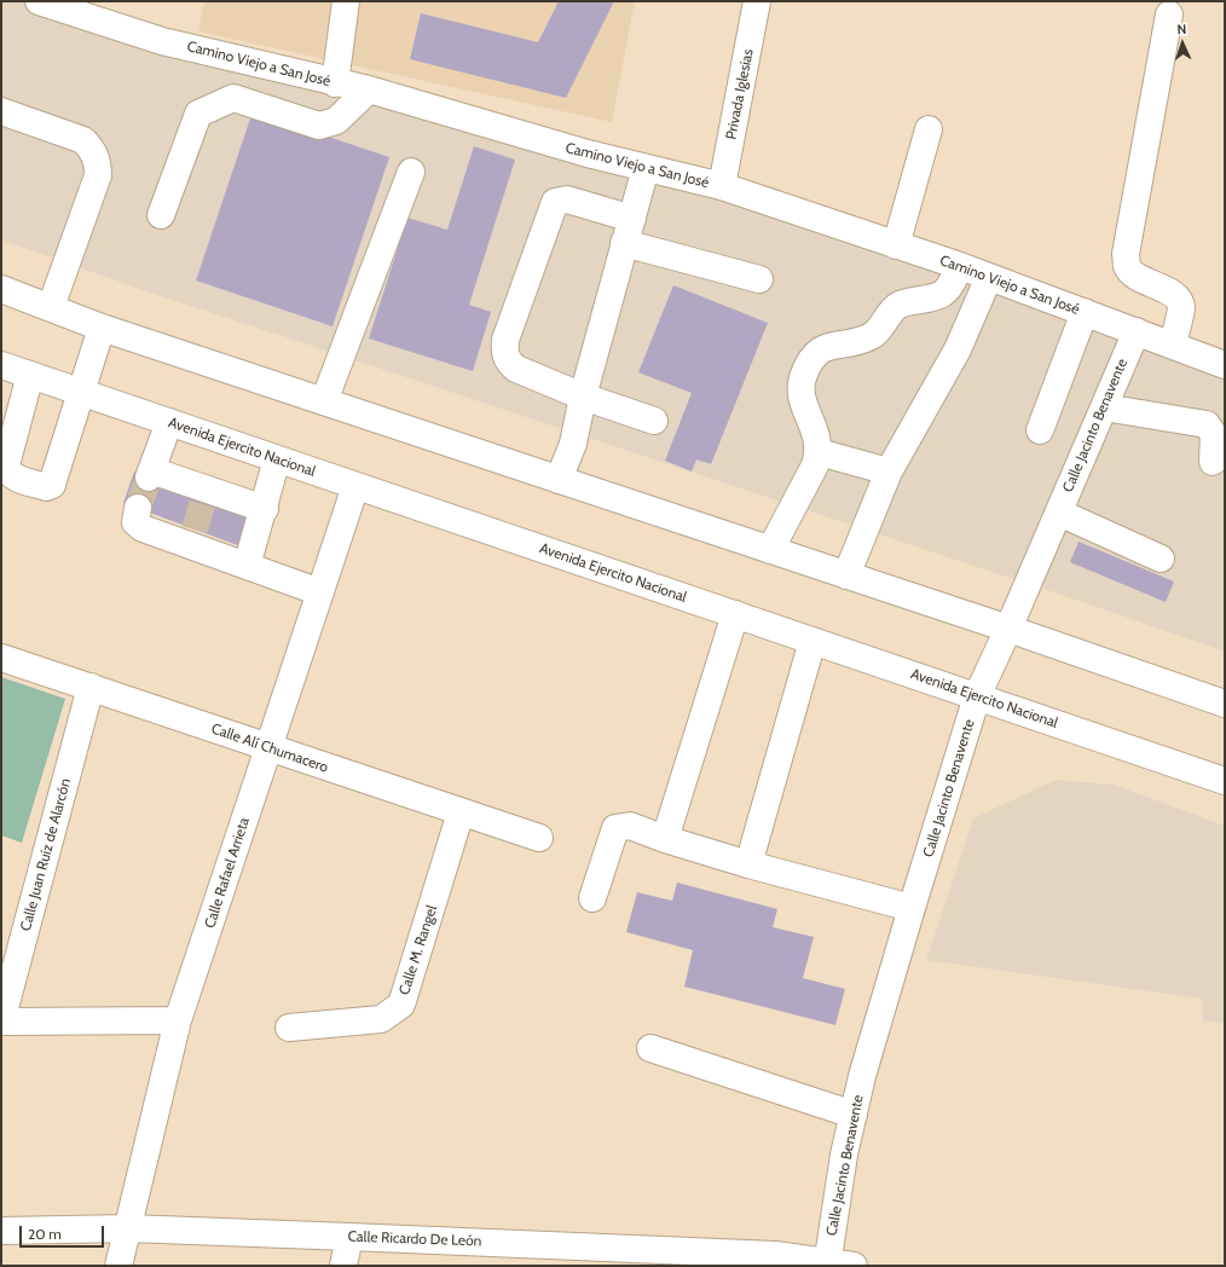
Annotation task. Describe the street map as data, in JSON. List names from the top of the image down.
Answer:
{
  "streets": {
    "street": [
      "Camino Viejo a San José",
      "Privada Iglesias",
      "Calle Jacinto Benavente",
      "Avenida Ejercito Nacional",
      "Calle Alí Chumacero",
      "Calle Juan Ruíz de Alarcón",
      "Calle Rafael Arrieta",
      "Calle M. Rangel",
      "Calle Ricardo De León"
    ]
  },
  "crossings": [
    ["Camino Viejo a San José", "Privada Iglesias"],
    ["Camino Viejo a San José", "Calle Jacinto Benavente"],
    ["Calle Jacinto Benavente", "Avenida Ejercito Nacional"],
    ["Calle Jacinto Benavente", "Calle Ricardo De León"],
    ["Avenida Ejercito Nacional", "Calle Rafael Arrieta"],
    ["Calle Alí Chumacero", "Calle Juan Ruíz de Alarcón"],
    ["Calle Alí Chumacero", "Calle Rafael Arrieta"],
    ["Calle Alí Chumacero", "Calle M. Rangel"],
    ["Calle Rafael Arrieta", "Calle Ricardo De León"]
  ],
  "scale_bar": "20 m",
  "north": "top"
}
